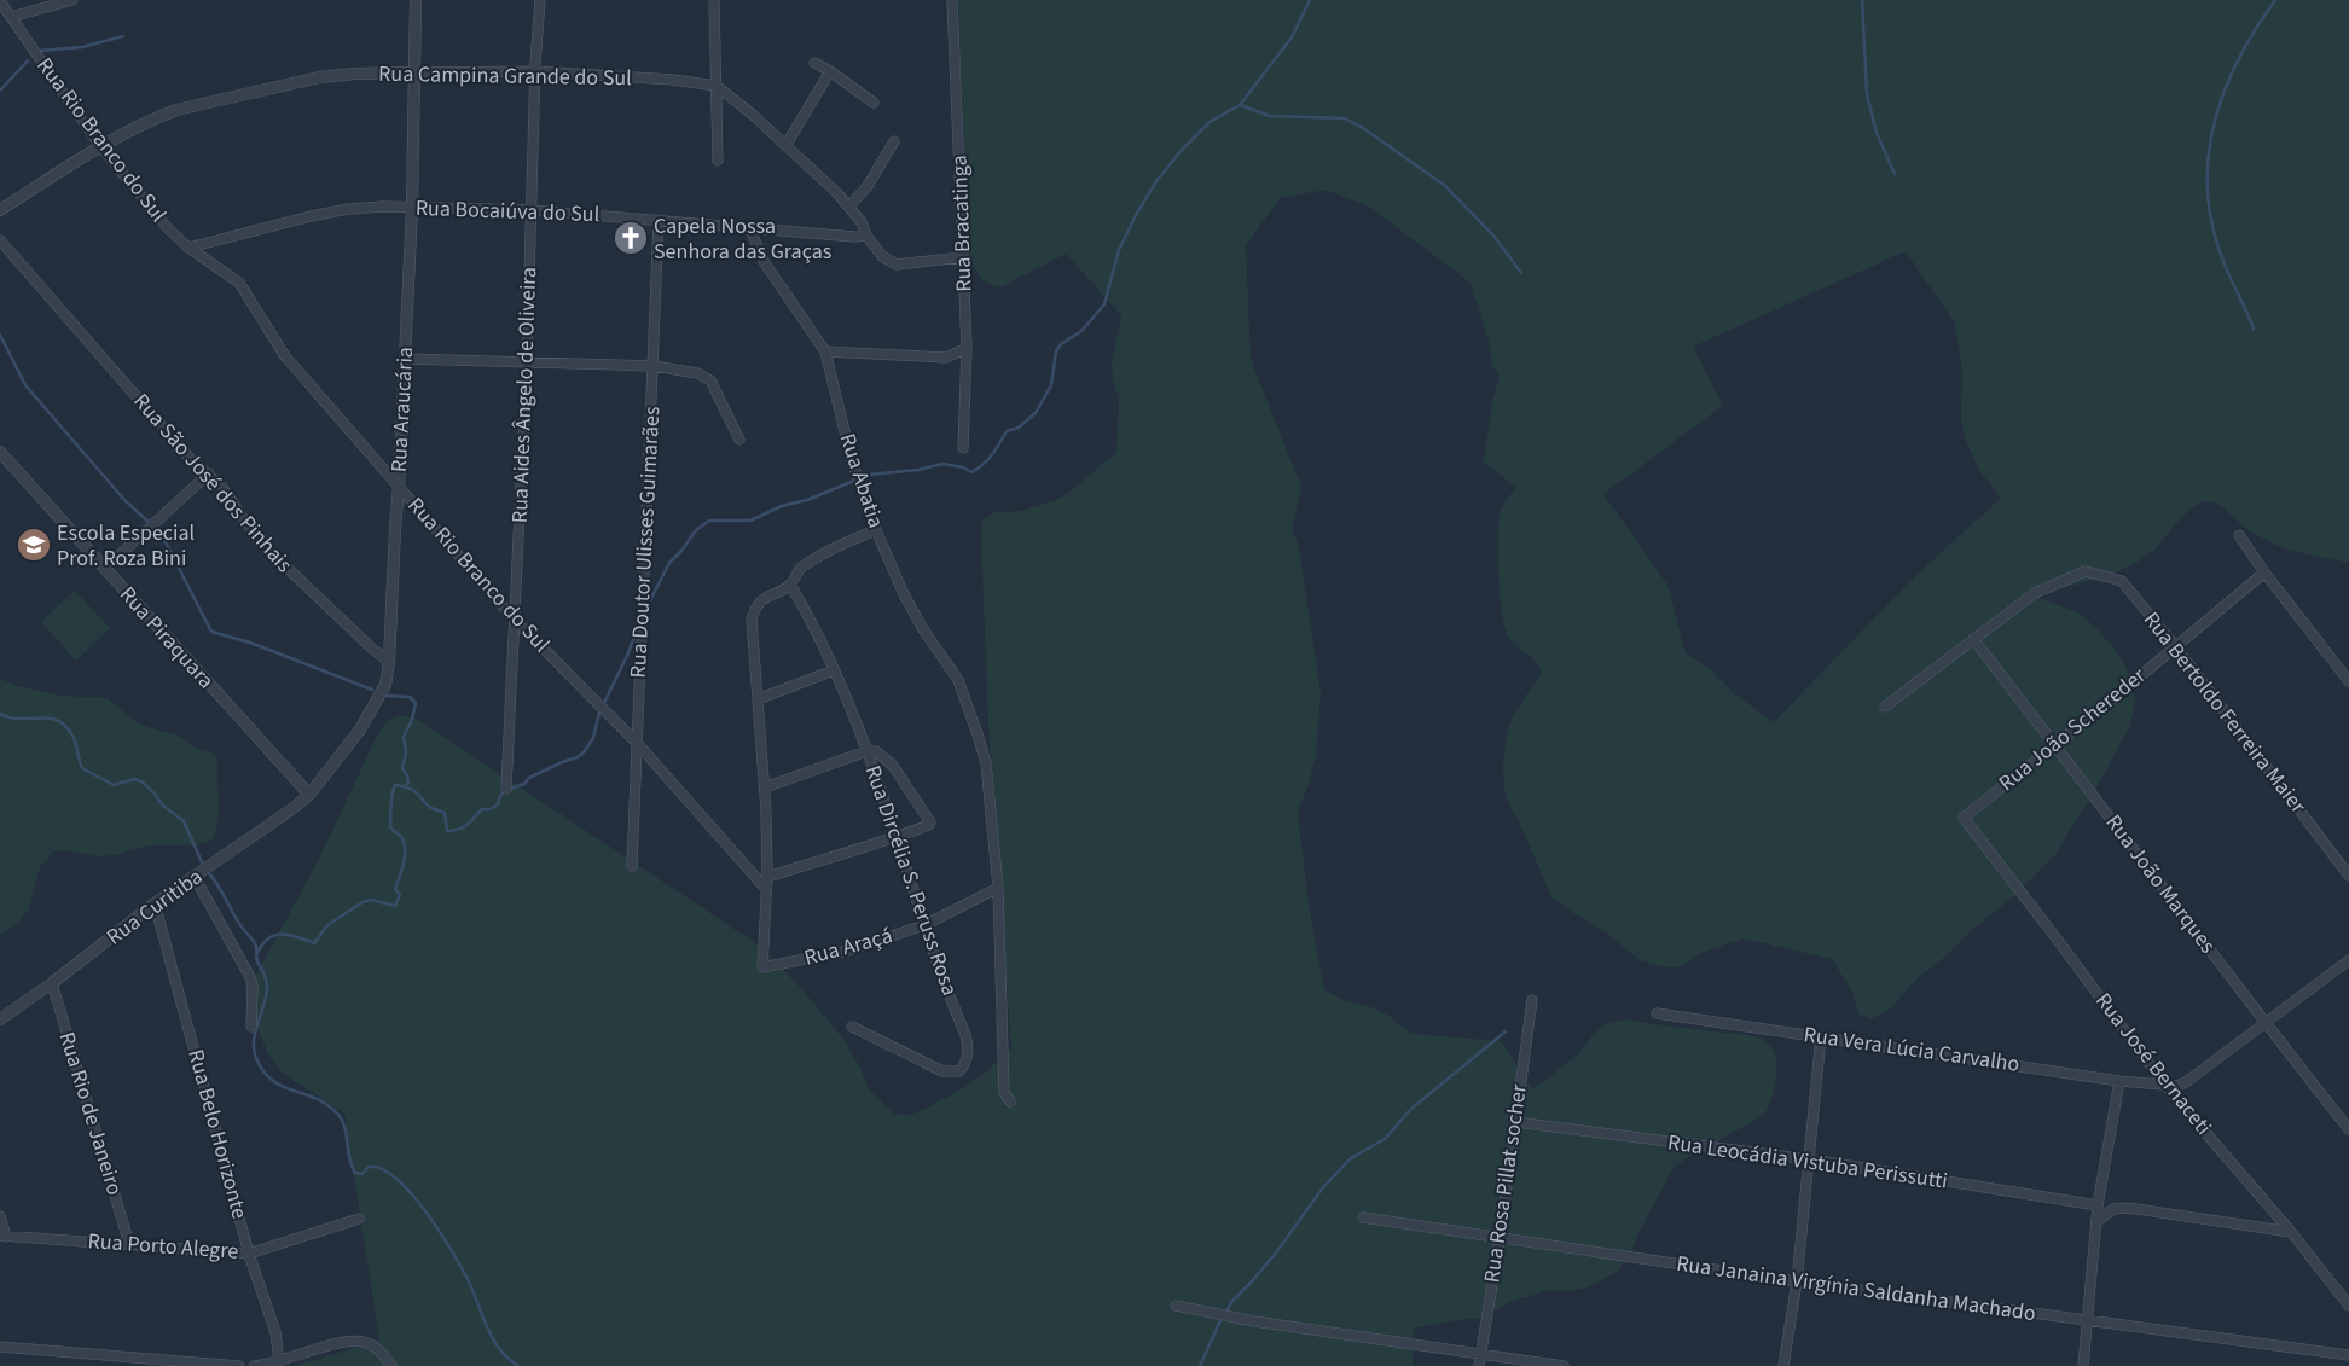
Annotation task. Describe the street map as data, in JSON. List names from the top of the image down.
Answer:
{
  "streets": {
    "street": [
      "Rua Campina Grande do Sul",
      "Rua Rio Branco do Sul",
      "Rua Bocaiúva do Sul",
      "Rua Bracatinga",
      "Rua Aides Ângelo de Oliveira",
      "Rua Araucária",
      "Rua Abatia",
      "Rua São José dos Pinhais",
      "Rua Doutor Ulisses Guimarães",
      "Rua Piraquara",
      "Rua Bertoldo Ferreira Maier",
      "Rua João Schereder",
      "Rua Dircélia S. Peruss Rosa",
      "Rua João Marques",
      "Rua Curitiba",
      "Rua Araçá",
      "Rua Vera Lúcia Carvalho",
      "Rua José Bernaceti",
      "Rua Rio de Janeiro",
      "Rua Belo Horizonte",
      "Rua Leocádia Vistuba Perissutti",
      "Rua Rosa Pillat socher",
      "Rua Porto Alegre",
      "Rua Janaina Virgínia Saldanha Machado"
    ]
  },
  "crossings": [
    ["Rua Campina Grande do Sul", "Rua Rio Branco do Sul"],
    ["Rua Campina Grande do Sul", "Rua Bocaiúva do Sul"],
    ["Rua Campina Grande do Sul", "Rua Bracatinga"],
    ["Rua Campina Grande do Sul", "Rua Aides Ângelo de Oliveira"],
    ["Rua Campina Grande do Sul", "Rua Araucária"],
    ["Rua Rio Branco do Sul", "Rua Bocaiúva do Sul"],
    ["Rua Rio Branco do Sul", "Rua Aides Ângelo de Oliveira"],
    ["Rua Rio Branco do Sul", "Rua Araucária"],
    ["Rua Rio Branco do Sul", "Rua Doutor Ulisses Guimarães"],
    ["Rua Rio Branco do Sul", "Rua Araçá"],
    ["Rua Bocaiúva do Sul", "Rua Aides Ângelo de Oliveira"],
    ["Rua Bocaiúva do Sul", "Rua Araucária"],
    ["Rua Bocaiúva do Sul", "Rua Abatia"],
    ["Rua Bocaiúva do Sul", "Rua Doutor Ulisses Guimarães"],
    ["Rua Araucária", "Rua São José dos Pinhais"],
    ["Rua Araucária", "Rua Piraquara"],
    ["Rua Araucária", "Rua Curitiba"],
    ["Rua Abatia", "Rua Araçá"],
    ["Rua Piraquara", "Rua Curitiba"],
    ["Rua Bertoldo Ferreira Maier", "Rua João Schereder"],
    ["Rua Bertoldo Ferreira Maier", "Rua João Marques"],
    ["Rua João Schereder", "Rua João Marques"],
    ["Rua João Schereder", "Rua José Bernaceti"],
    ["Rua Dircélia S. Peruss Rosa", "Rua Araçá"],
    ["Rua Curitiba", "Rua Rio de Janeiro"],
    ["Rua Curitiba", "Rua Belo Horizonte"],
    ["Rua Vera Lúcia Carvalho", "Rua José Bernaceti"],
    ["Rua Rio de Janeiro", "Rua Porto Alegre"],
    ["Rua Belo Horizonte", "Rua Porto Alegre"],
    ["Rua Leocádia Vistuba Perissutti", "Rua Rosa Pillat socher"],
    ["Rua Rosa Pillat socher", "Rua Janaina Virgínia Saldanha Machado"]
  ],
  "places": {
    "church": ["Capela Nossa Senhora das Graças"],
    "school or university": ["Escola Especial Prof. Roza Bini"]
  }
}
